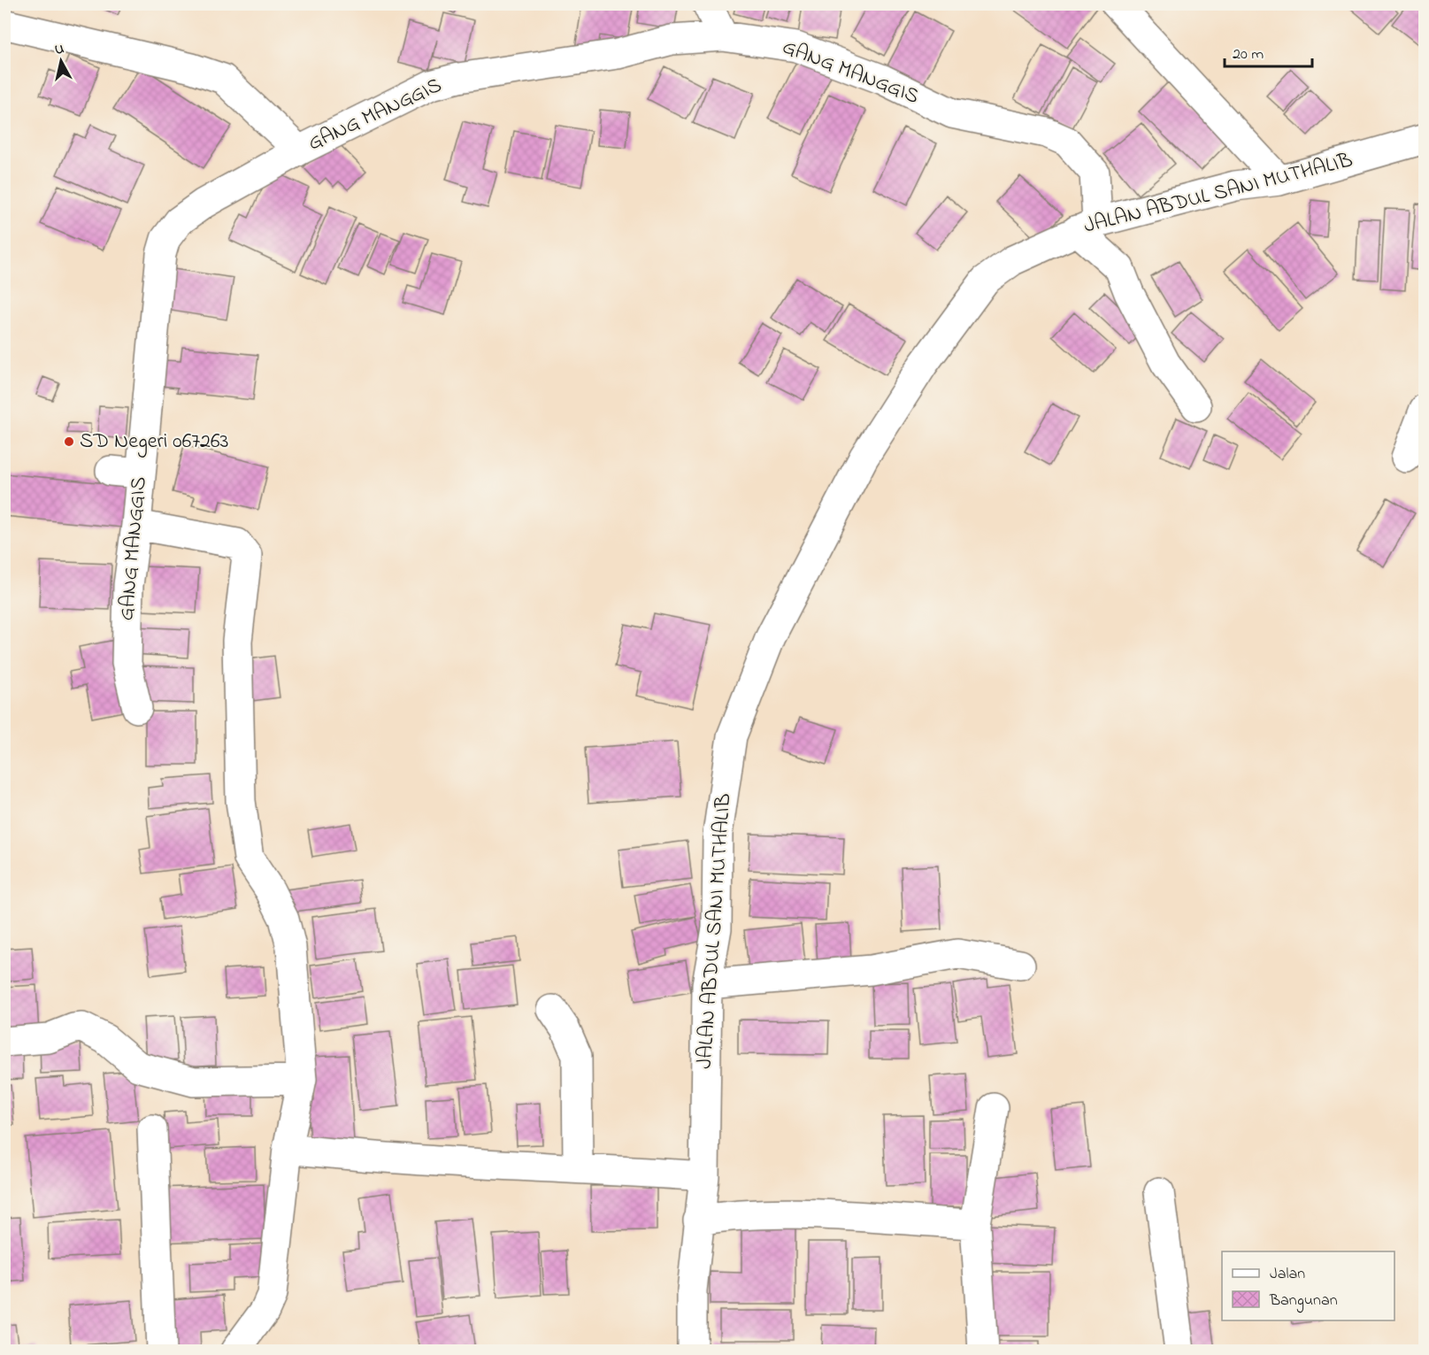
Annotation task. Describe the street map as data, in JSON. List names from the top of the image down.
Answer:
{
  "streets": {
    "street": ["GANG MANGGIS", "JALAN ABDUL SANI MUTHALIB"]
  },
  "crossings": [
    ["GANG MANGGIS", "JALAN ABDUL SANI MUTHALIB"]
  ],
  "places": ["SD Negeri 067263"],
  "legend": ["Jalan", "Bangunan"],
  "scale_bar": "20 m",
  "north": "top"
}
